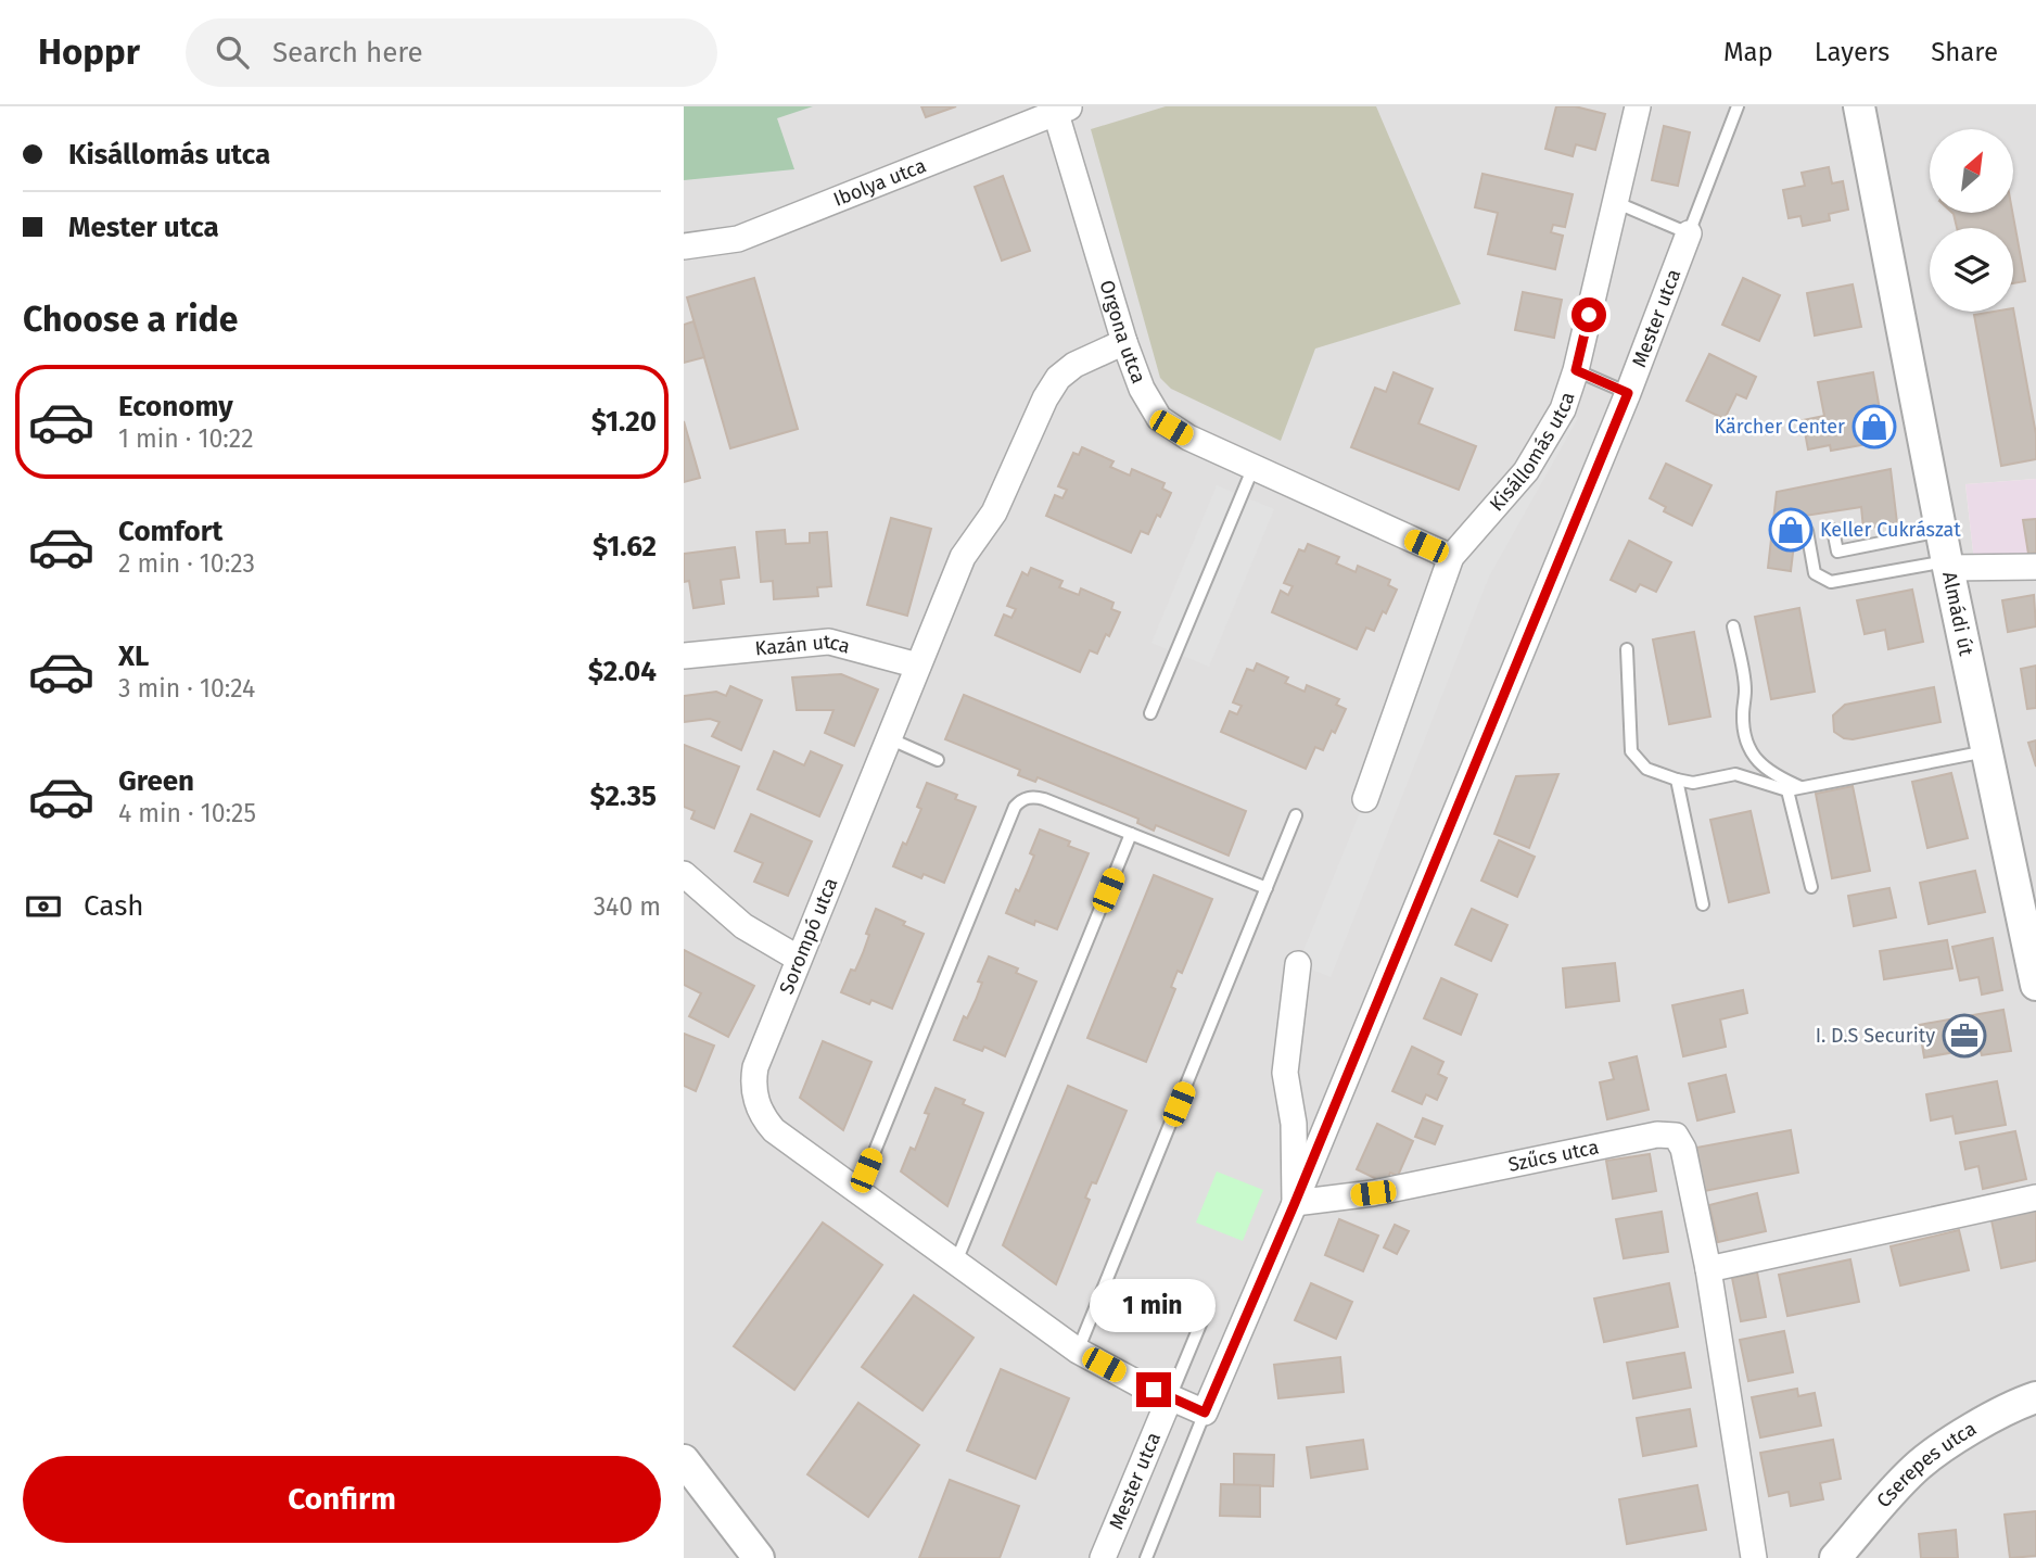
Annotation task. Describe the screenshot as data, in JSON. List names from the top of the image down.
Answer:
{
  "streets": {
    "street": [
      "Ibolya utca",
      "Mester utca",
      "Orgona utca",
      "Kisállomás utca",
      "Almádi út",
      "Kazán utca",
      "Sorompó utca",
      "Szűcs utca",
      "Cserepes utca"
    ]
  },
  "crossings": [
    ["Ibolya utca", "Orgona utca"],
    ["Mester utca", "Sorompó utca"],
    ["Mester utca", "Szűcs utca"],
    ["Orgona utca", "Kisállomás utca"],
    ["Orgona utca", "Sorompó utca"],
    ["Kazán utca", "Sorompó utca"]
  ],
  "places": {
    "shop": ["Kärcher Center", "Keller Cukrászat"],
    "office": ["I. D.S Security"]
  },
  "north": "top right",
  "page": {
    "header": "Hoppr",
    "search": "Search here",
    "nav": ["Map", "Layers", "Share"],
    "banner": ["Kisállomás utca", "Mester utca"],
    "heading": "Choose a ride",
    "list": [
      {
        "name": "Economy",
        "note": "1 min · 10:22",
        "value": "$1.20"
      },
      {
        "name": "Comfort",
        "note": "2 min · 10:23",
        "value": "$1.62"
      },
      {
        "name": "XL",
        "note": "3 min · 10:24",
        "value": "$2.04"
      },
      {
        "name": "Green",
        "note": "4 min · 10:25",
        "value": "$2.35"
      }
    ],
    "pay": ["Cash", "340 m"],
    "bubble": "1 min",
    "buttons": "Confirm"
  }
}
